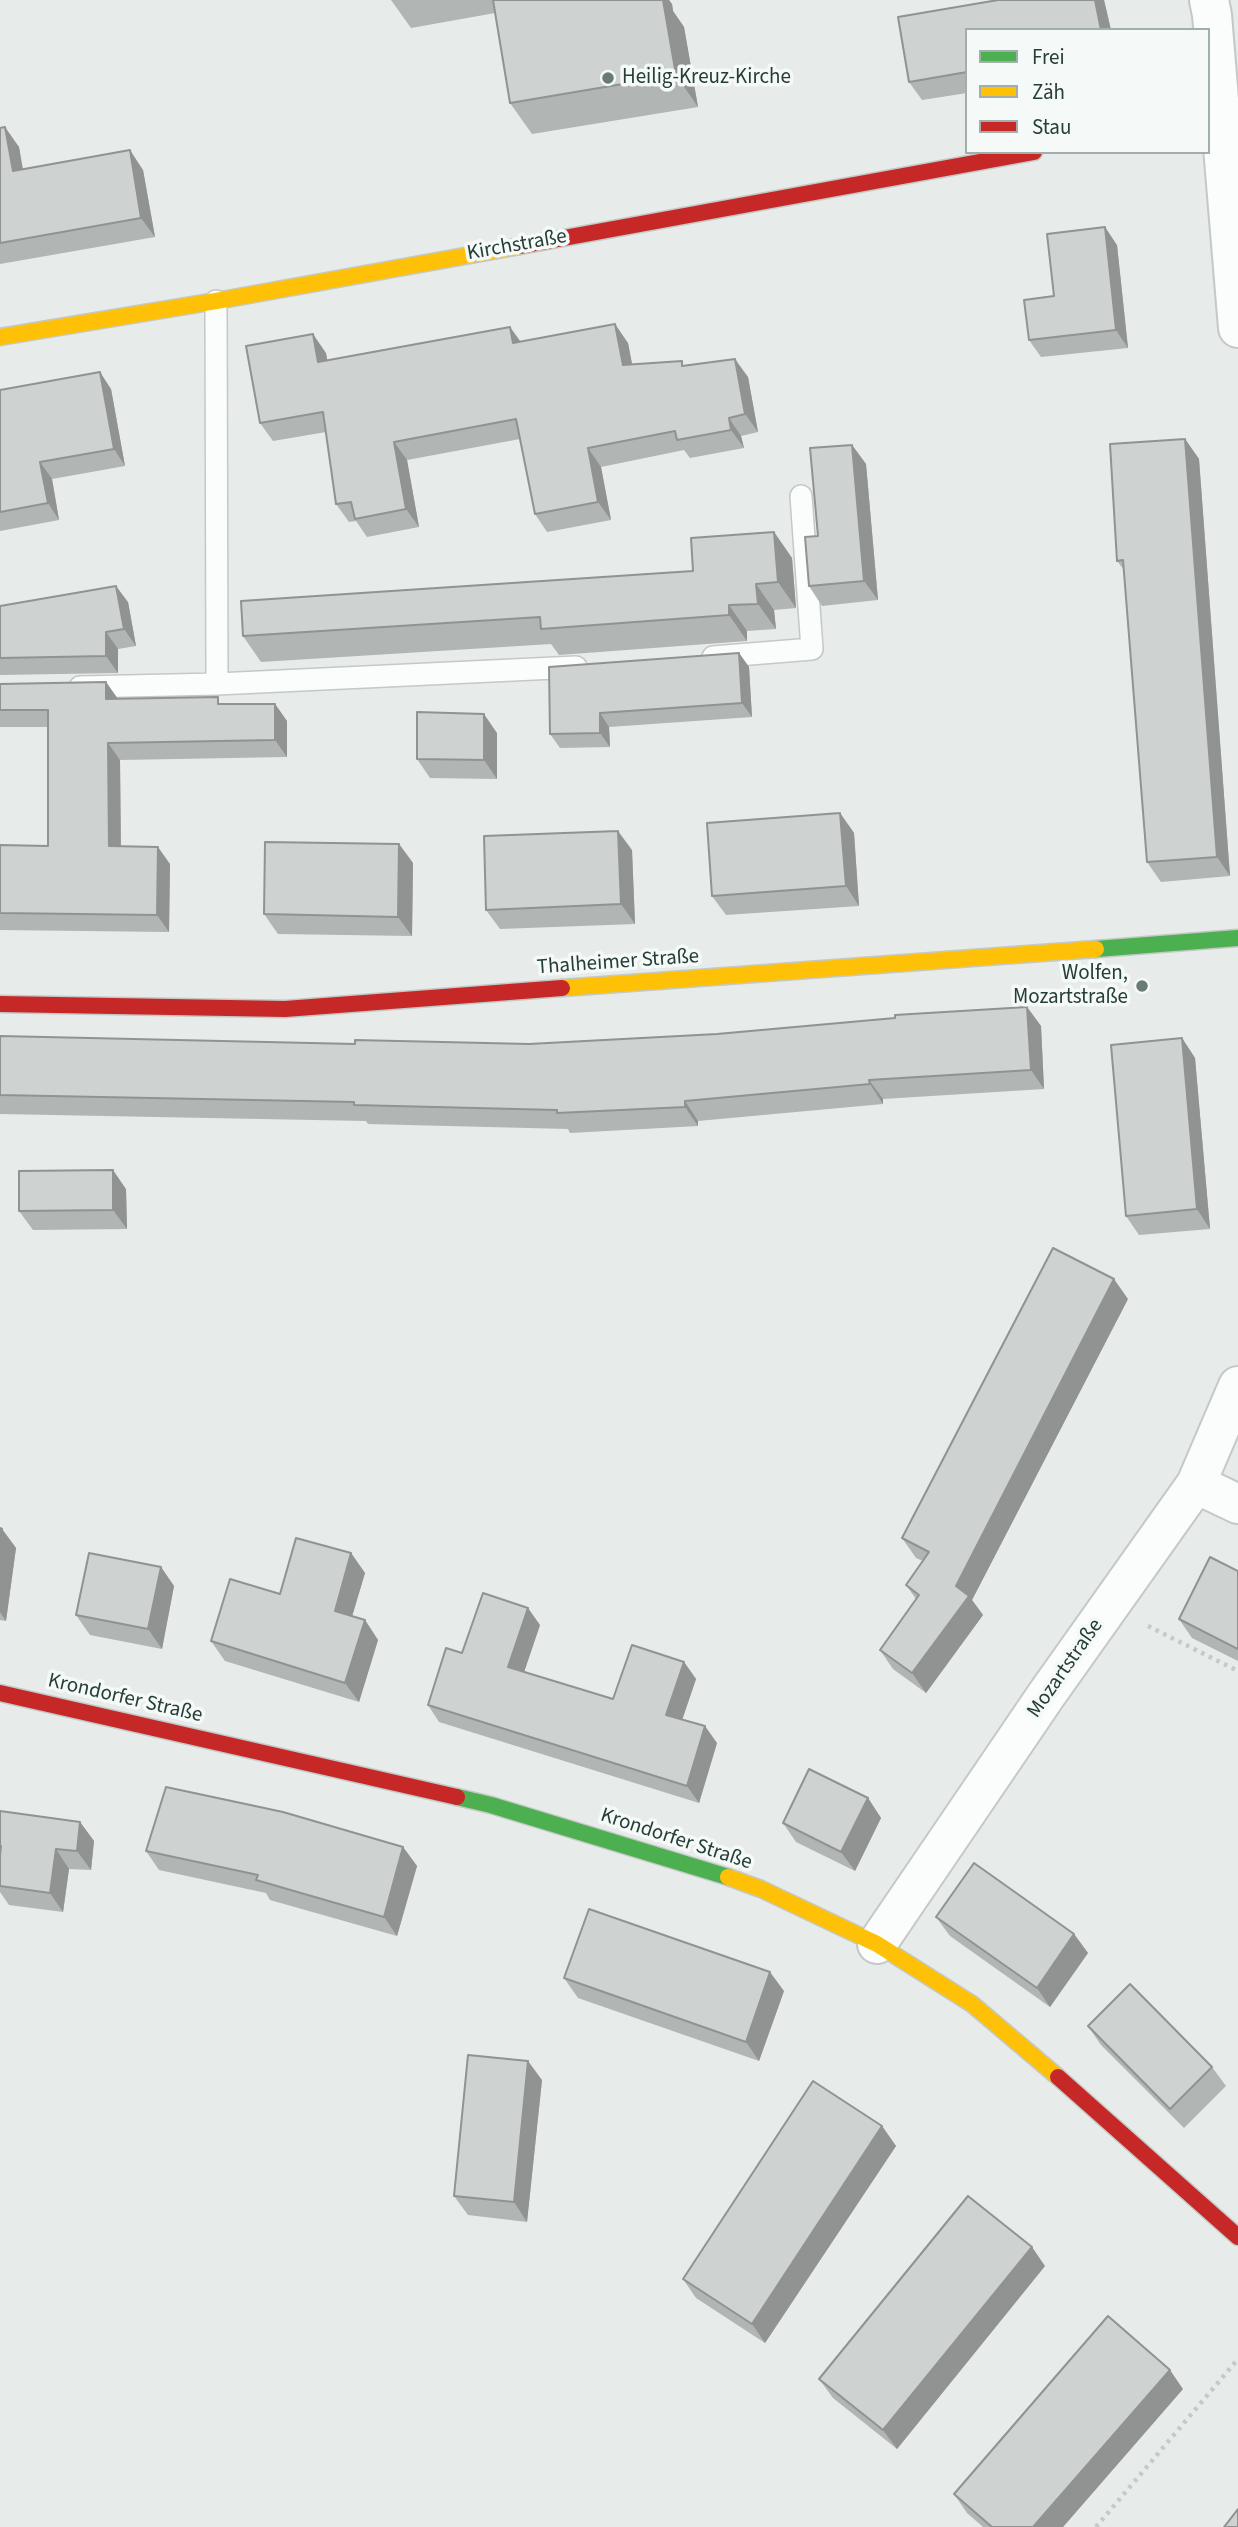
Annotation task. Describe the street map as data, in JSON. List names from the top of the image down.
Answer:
{
  "streets": {
    "street": [
      "Kirchstraße",
      "Thalheimer Straße",
      "Mozartstraße",
      "Krondorfer Straße"
    ]
  },
  "crossings": [
    ["Mozartstraße", "Krondorfer Straße"]
  ],
  "places": ["Heilig-Kreuz-Kirche", "Wolfen, Mozartstraße"],
  "legend": ["Frei", "Zäh", "Stau"]
}
